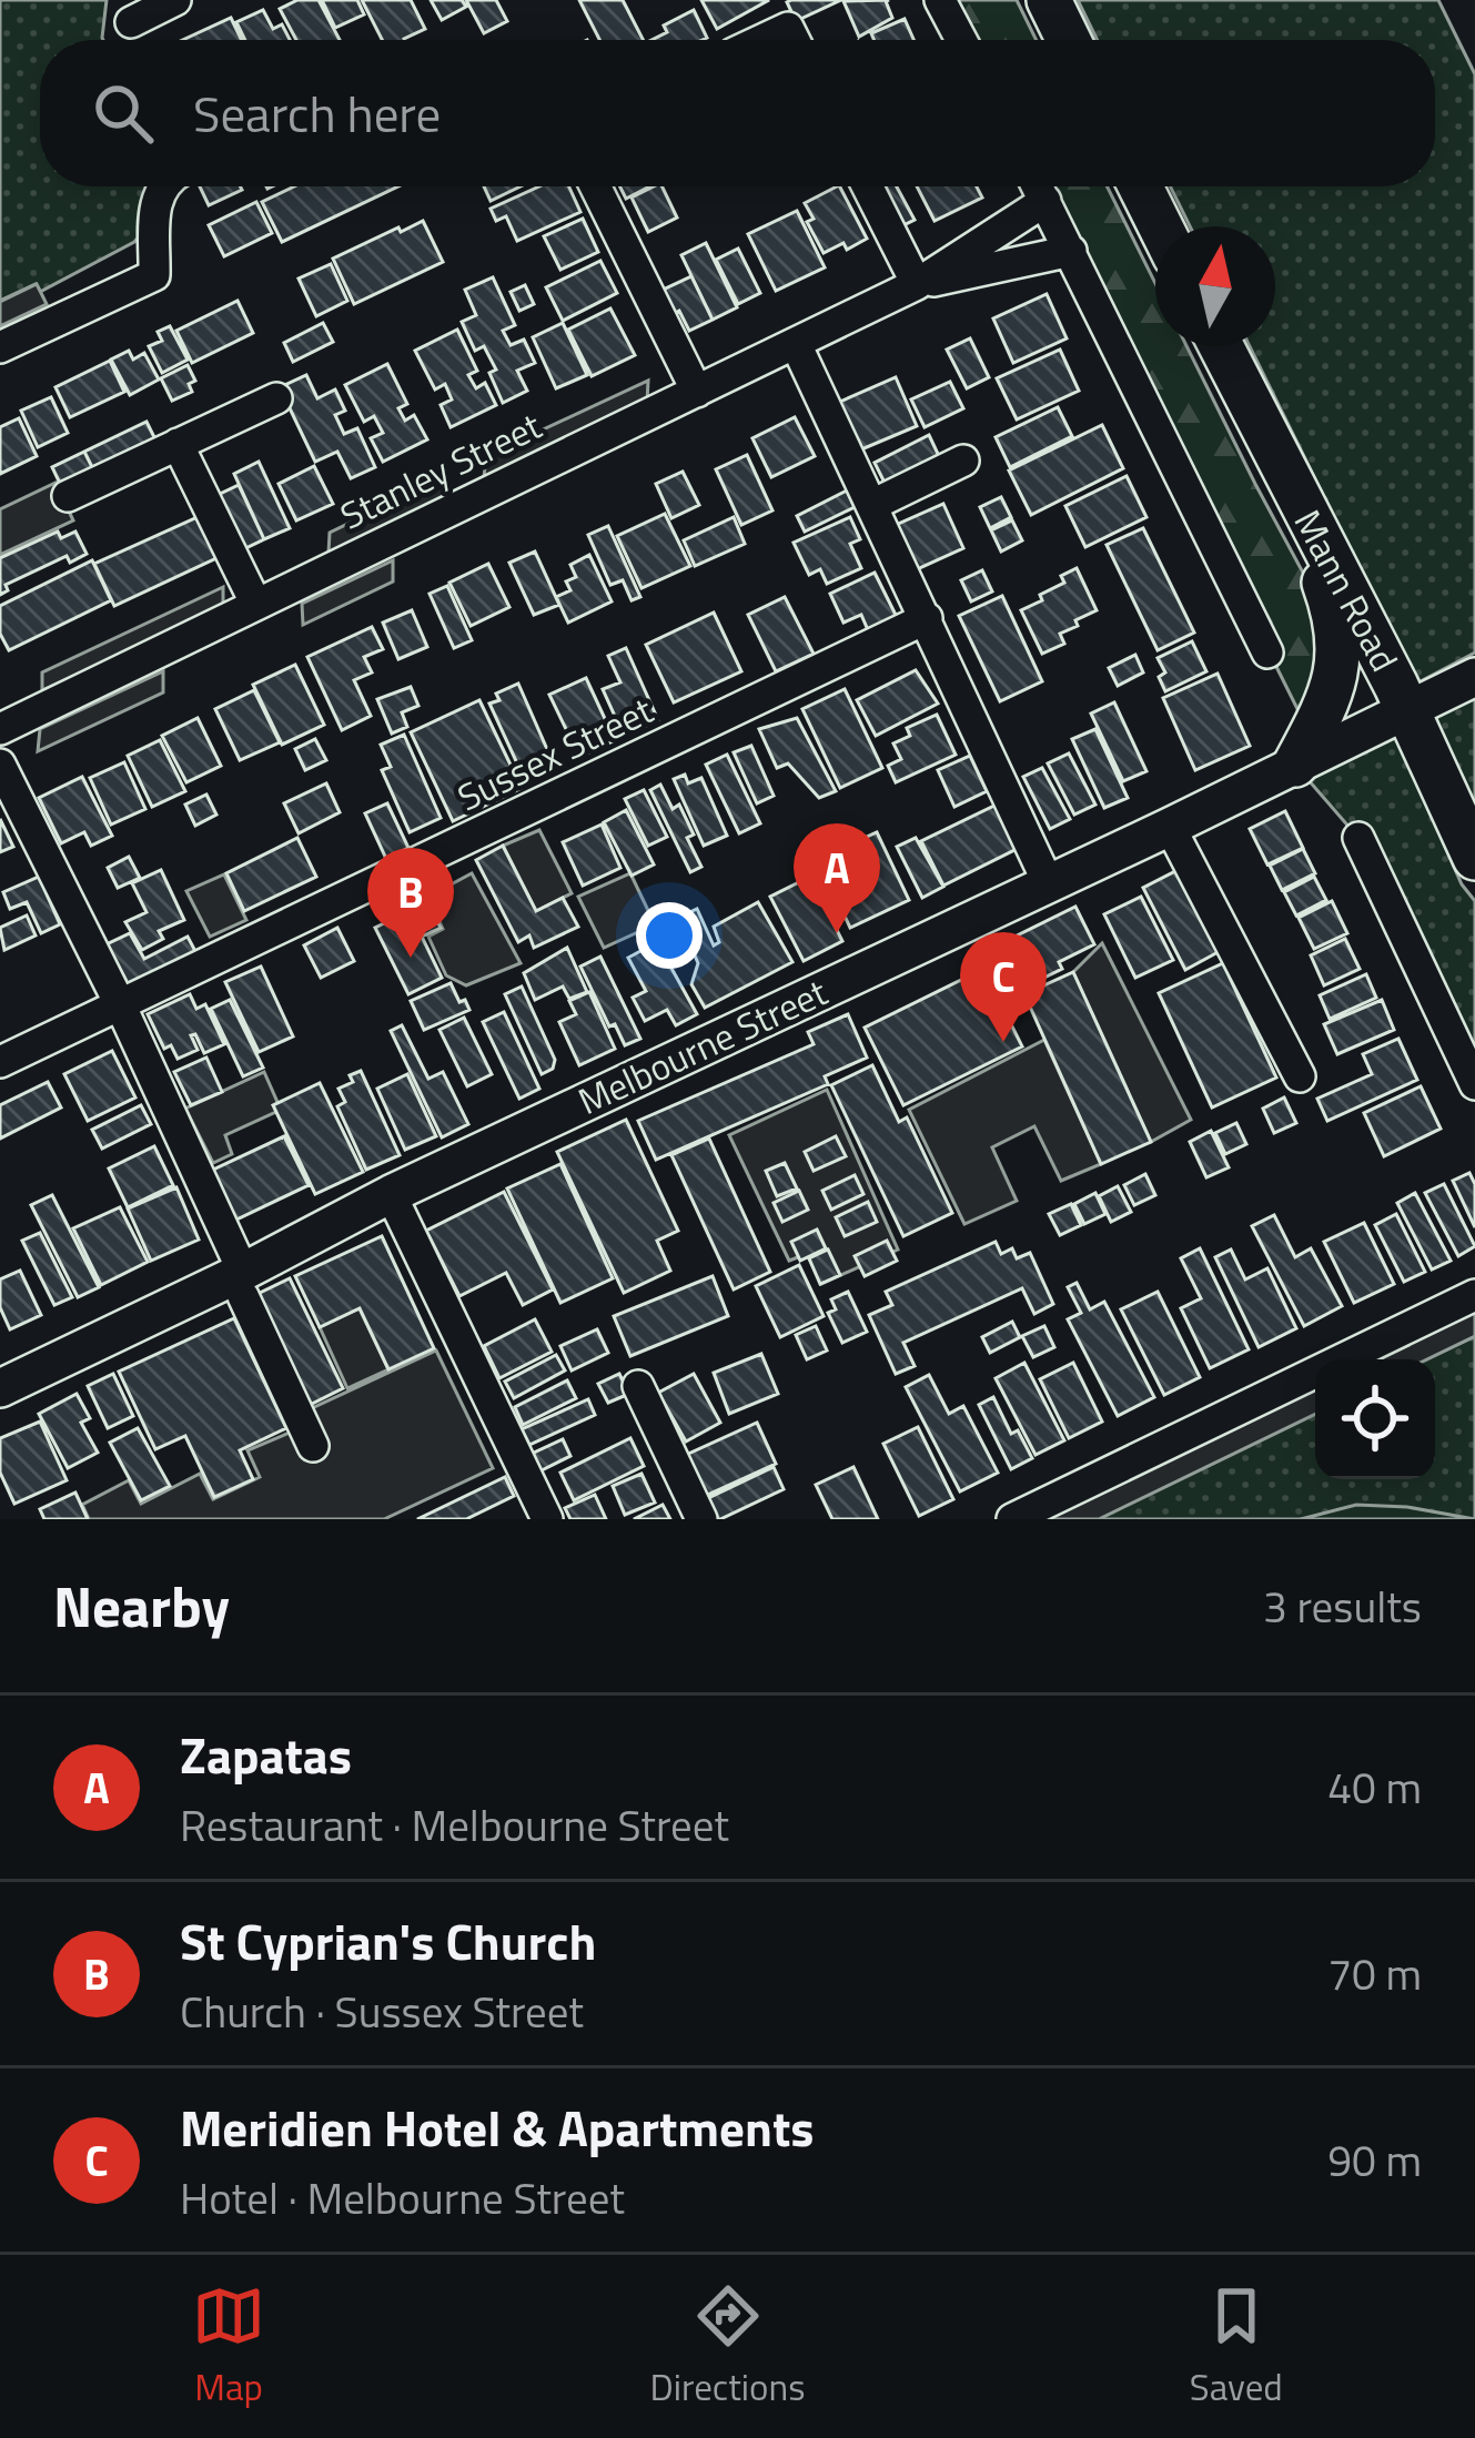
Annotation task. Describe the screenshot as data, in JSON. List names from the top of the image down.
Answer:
{
  "streets": {
    "highway": ["Mann Road"],
    "main road": ["Melbourne Street"],
    "street": ["Stanley Street", "Sussex Street"]
  },
  "crossings": [
    ["Mann Road", "Melbourne Street"]
  ],
  "north": "top",
  "page": {
    "search": "Search here",
    "pins": ["A", "B", "C"],
    "heading": ["Nearby", "3 results"],
    "list": [
      {
        "mark": "A",
        "name": "Zapatas",
        "note": "Restaurant · Melbourne Street",
        "value": "40 m"
      },
      {
        "mark": "B",
        "name": "St Cyprian's Church",
        "note": "Church · Sussex Street",
        "value": "70 m"
      },
      {
        "mark": "C",
        "name": "Meridien Hotel & Apartments",
        "note": "Hotel · Melbourne Street",
        "value": "90 m"
      }
    ],
    "nav": ["Map", "Directions", "Saved"]
  }
}
